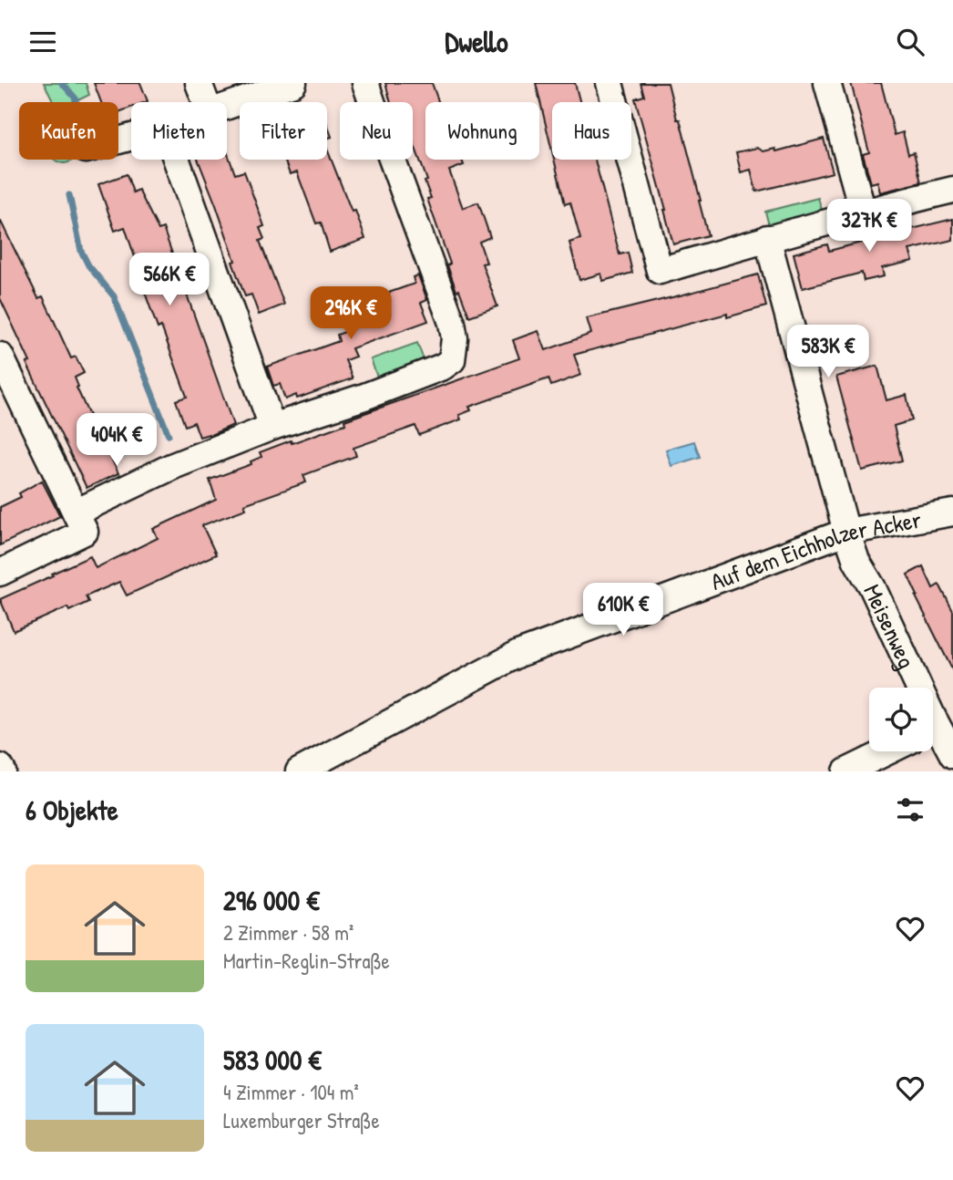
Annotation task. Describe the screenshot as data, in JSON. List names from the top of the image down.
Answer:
{
  "streets": {
    "street": ["Auf dem Eichholzer Acker", "Meisenweg"]
  },
  "crossings": [
    ["Auf dem Eichholzer Acker", "Meisenweg"]
  ],
  "page": {
    "header": "Dwello",
    "chip": [
      "Kaufen",
      "Mieten",
      "Filter",
      "Neu",
      "Wohnung",
      "Haus"
    ],
    "price": [
      "327K €",
      "566K €",
      "296K €",
      "583K €",
      "404K €",
      "610K €"
    ],
    "heading": "6 Objekte",
    "list": [
      {
        "name": "296 000 €",
        "note": "2 Zimmer · 58 m² · Martin-Reglin-Straße"
      },
      {
        "name": "583 000 €",
        "note": "4 Zimmer · 104 m² · Luxemburger Straße"
      }
    ]
  }
}
